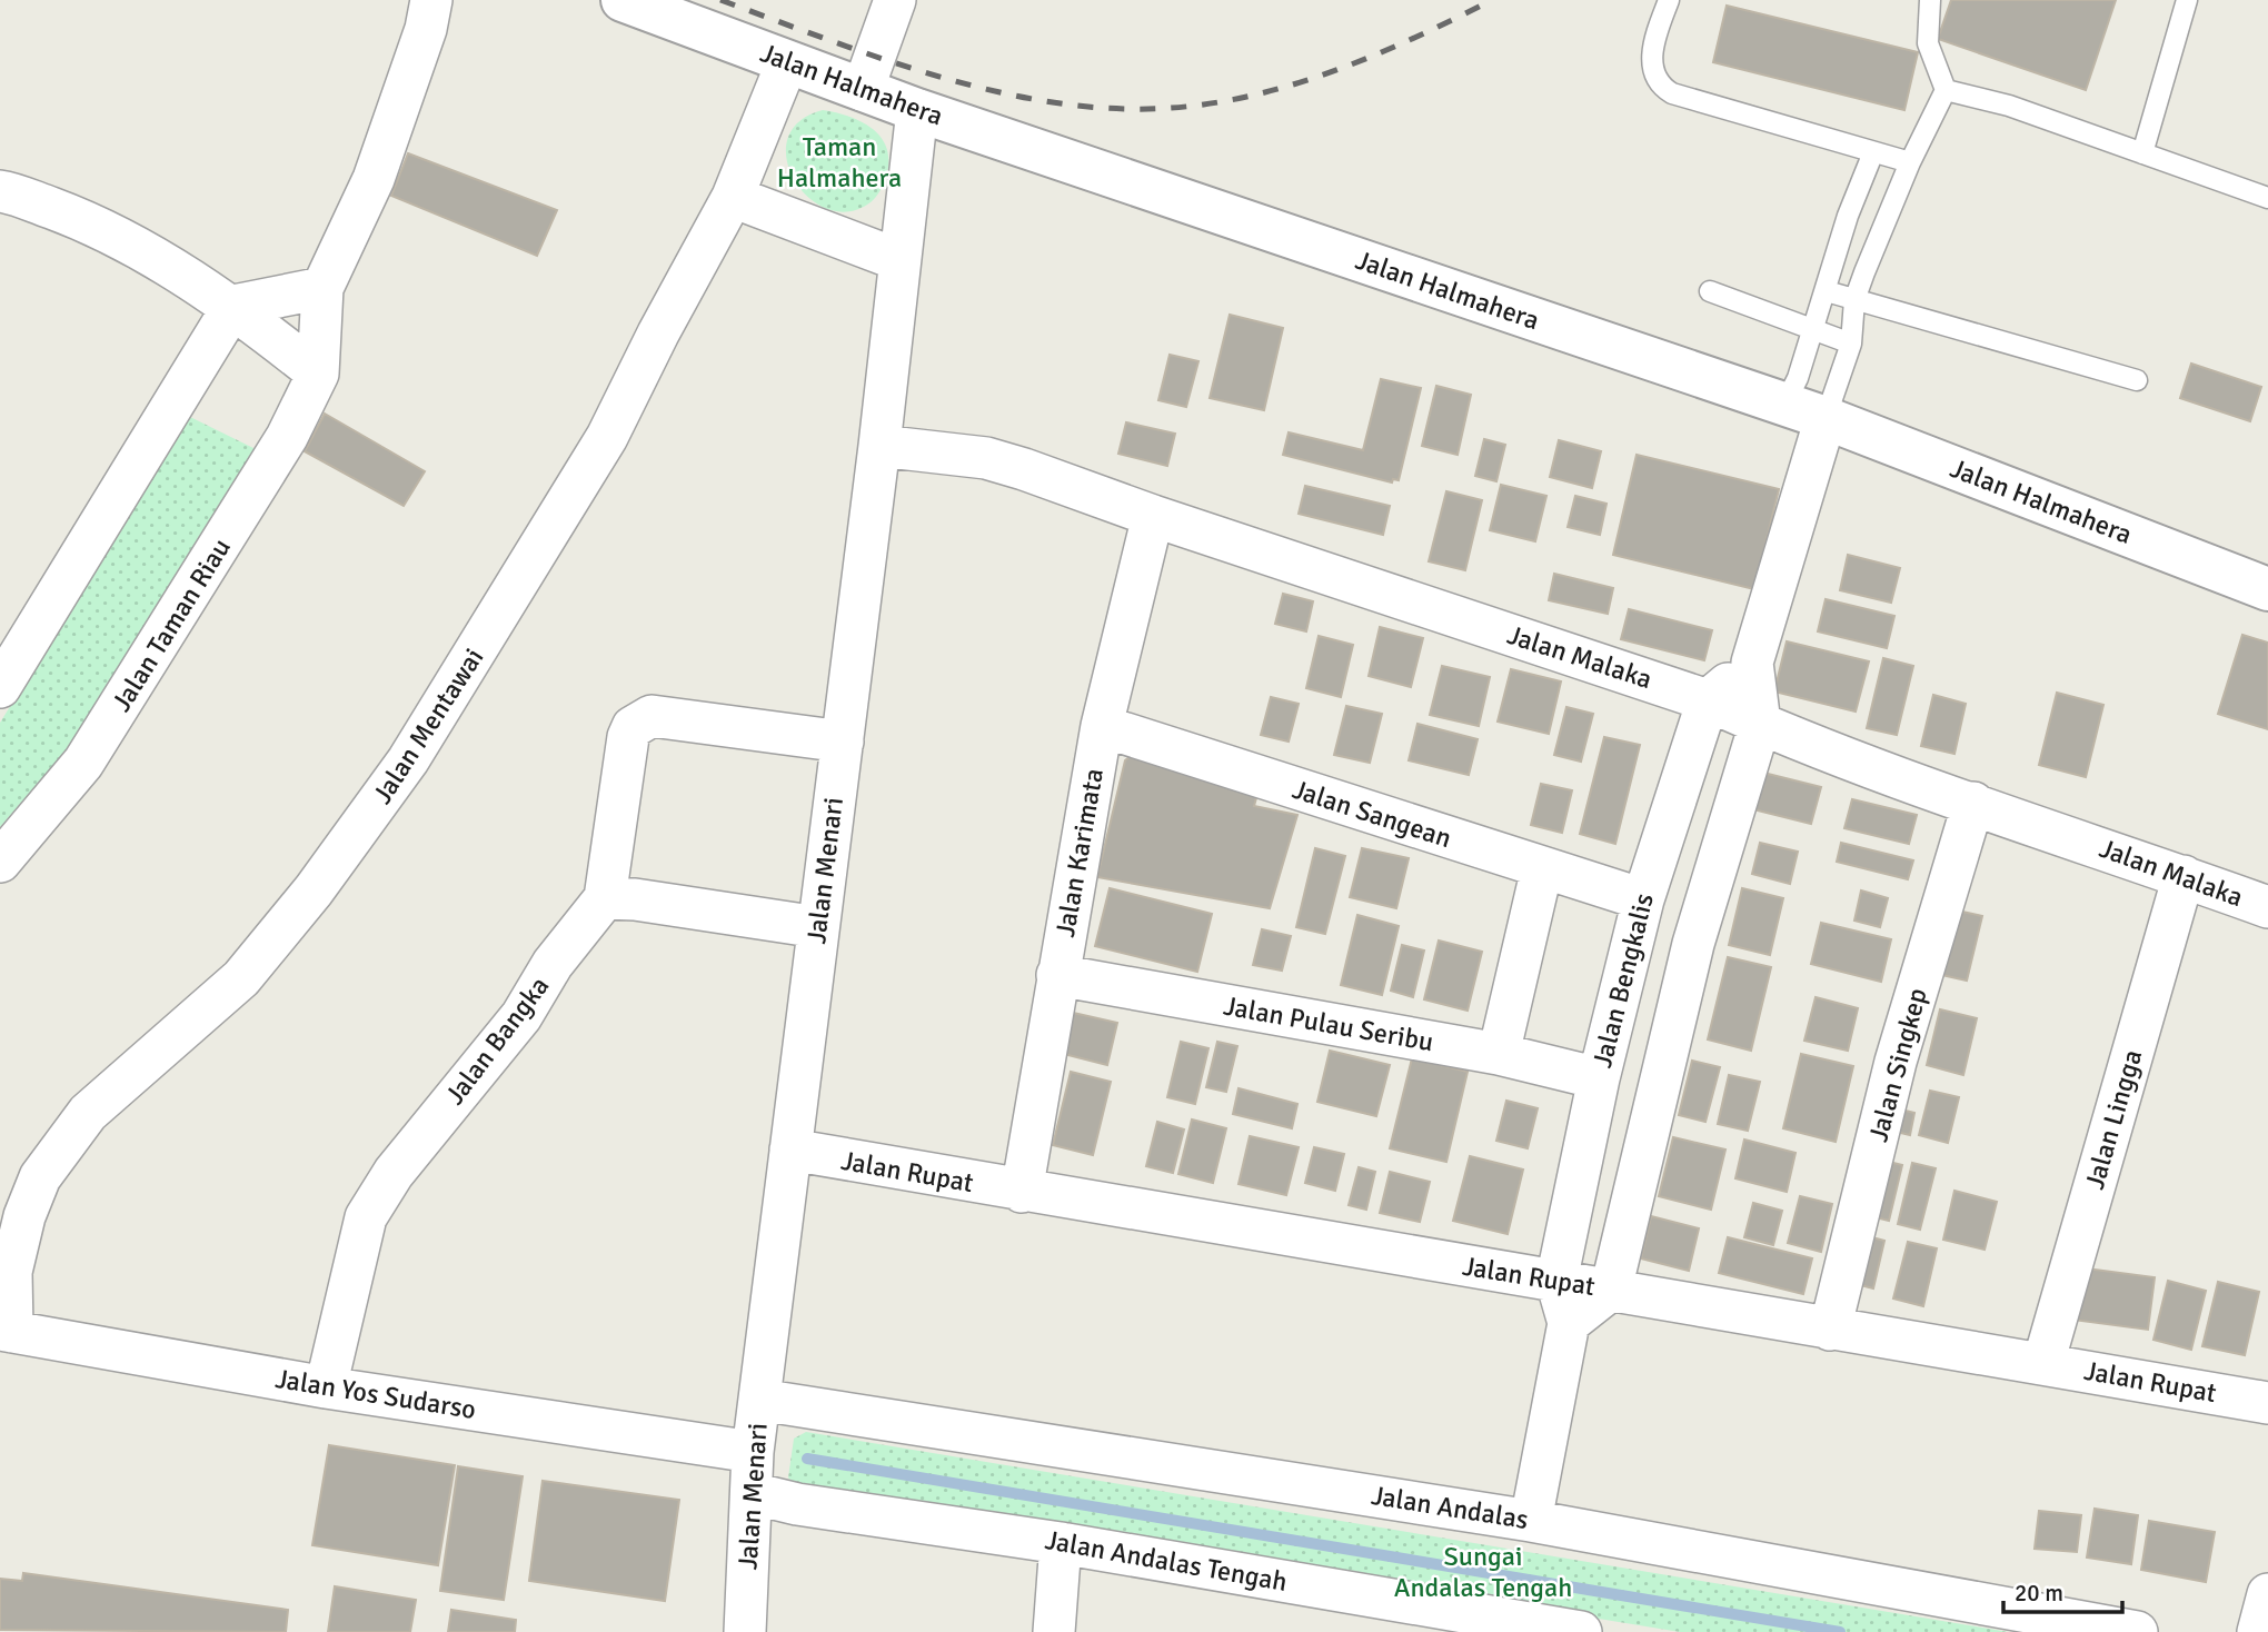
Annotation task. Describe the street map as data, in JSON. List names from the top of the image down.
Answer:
{
  "streets": {
    "street": [
      "Jalan Halmahera",
      "Jalan Taman Riau",
      "Jalan Malaka",
      "Jalan Mentawai",
      "Jalan Sangean",
      "Jalan Karimata",
      "Jalan Menari",
      "Jalan Bengkalis",
      "Jalan Pulau Seribu",
      "Jalan Bangka",
      "Jalan Singkep",
      "Jalan Lingga",
      "Jalan Rupat",
      "Jalan Yos Sudarso",
      "Jalan Andalas",
      "Jalan Andalas Tengah"
    ]
  },
  "crossings": [
    ["Jalan Halmahera", "Jalan Mentawai"],
    ["Jalan Halmahera", "Jalan Menari"],
    ["Jalan Malaka", "Jalan Karimata"],
    ["Jalan Malaka", "Jalan Menari"],
    ["Jalan Malaka", "Jalan Bengkalis"],
    ["Jalan Malaka", "Jalan Singkep"],
    ["Jalan Malaka", "Jalan Lingga"],
    ["Jalan Mentawai", "Jalan Yos Sudarso"],
    ["Jalan Sangean", "Jalan Karimata"],
    ["Jalan Sangean", "Jalan Bengkalis"],
    ["Jalan Karimata", "Jalan Pulau Seribu"],
    ["Jalan Karimata", "Jalan Rupat"],
    ["Jalan Menari", "Jalan Rupat"],
    ["Jalan Menari", "Jalan Yos Sudarso"],
    ["Jalan Menari", "Jalan Andalas"],
    ["Jalan Menari", "Jalan Andalas Tengah"],
    ["Jalan Bengkalis", "Jalan Pulau Seribu"],
    ["Jalan Bengkalis", "Jalan Rupat"],
    ["Jalan Bengkalis", "Jalan Andalas"],
    ["Jalan Bangka", "Jalan Yos Sudarso"],
    ["Jalan Singkep", "Jalan Rupat"],
    ["Jalan Lingga", "Jalan Rupat"]
  ],
  "parks": ["Taman Halmahera", "Sungai Andalas Tengah"],
  "scale_bar": "20 m"
}
